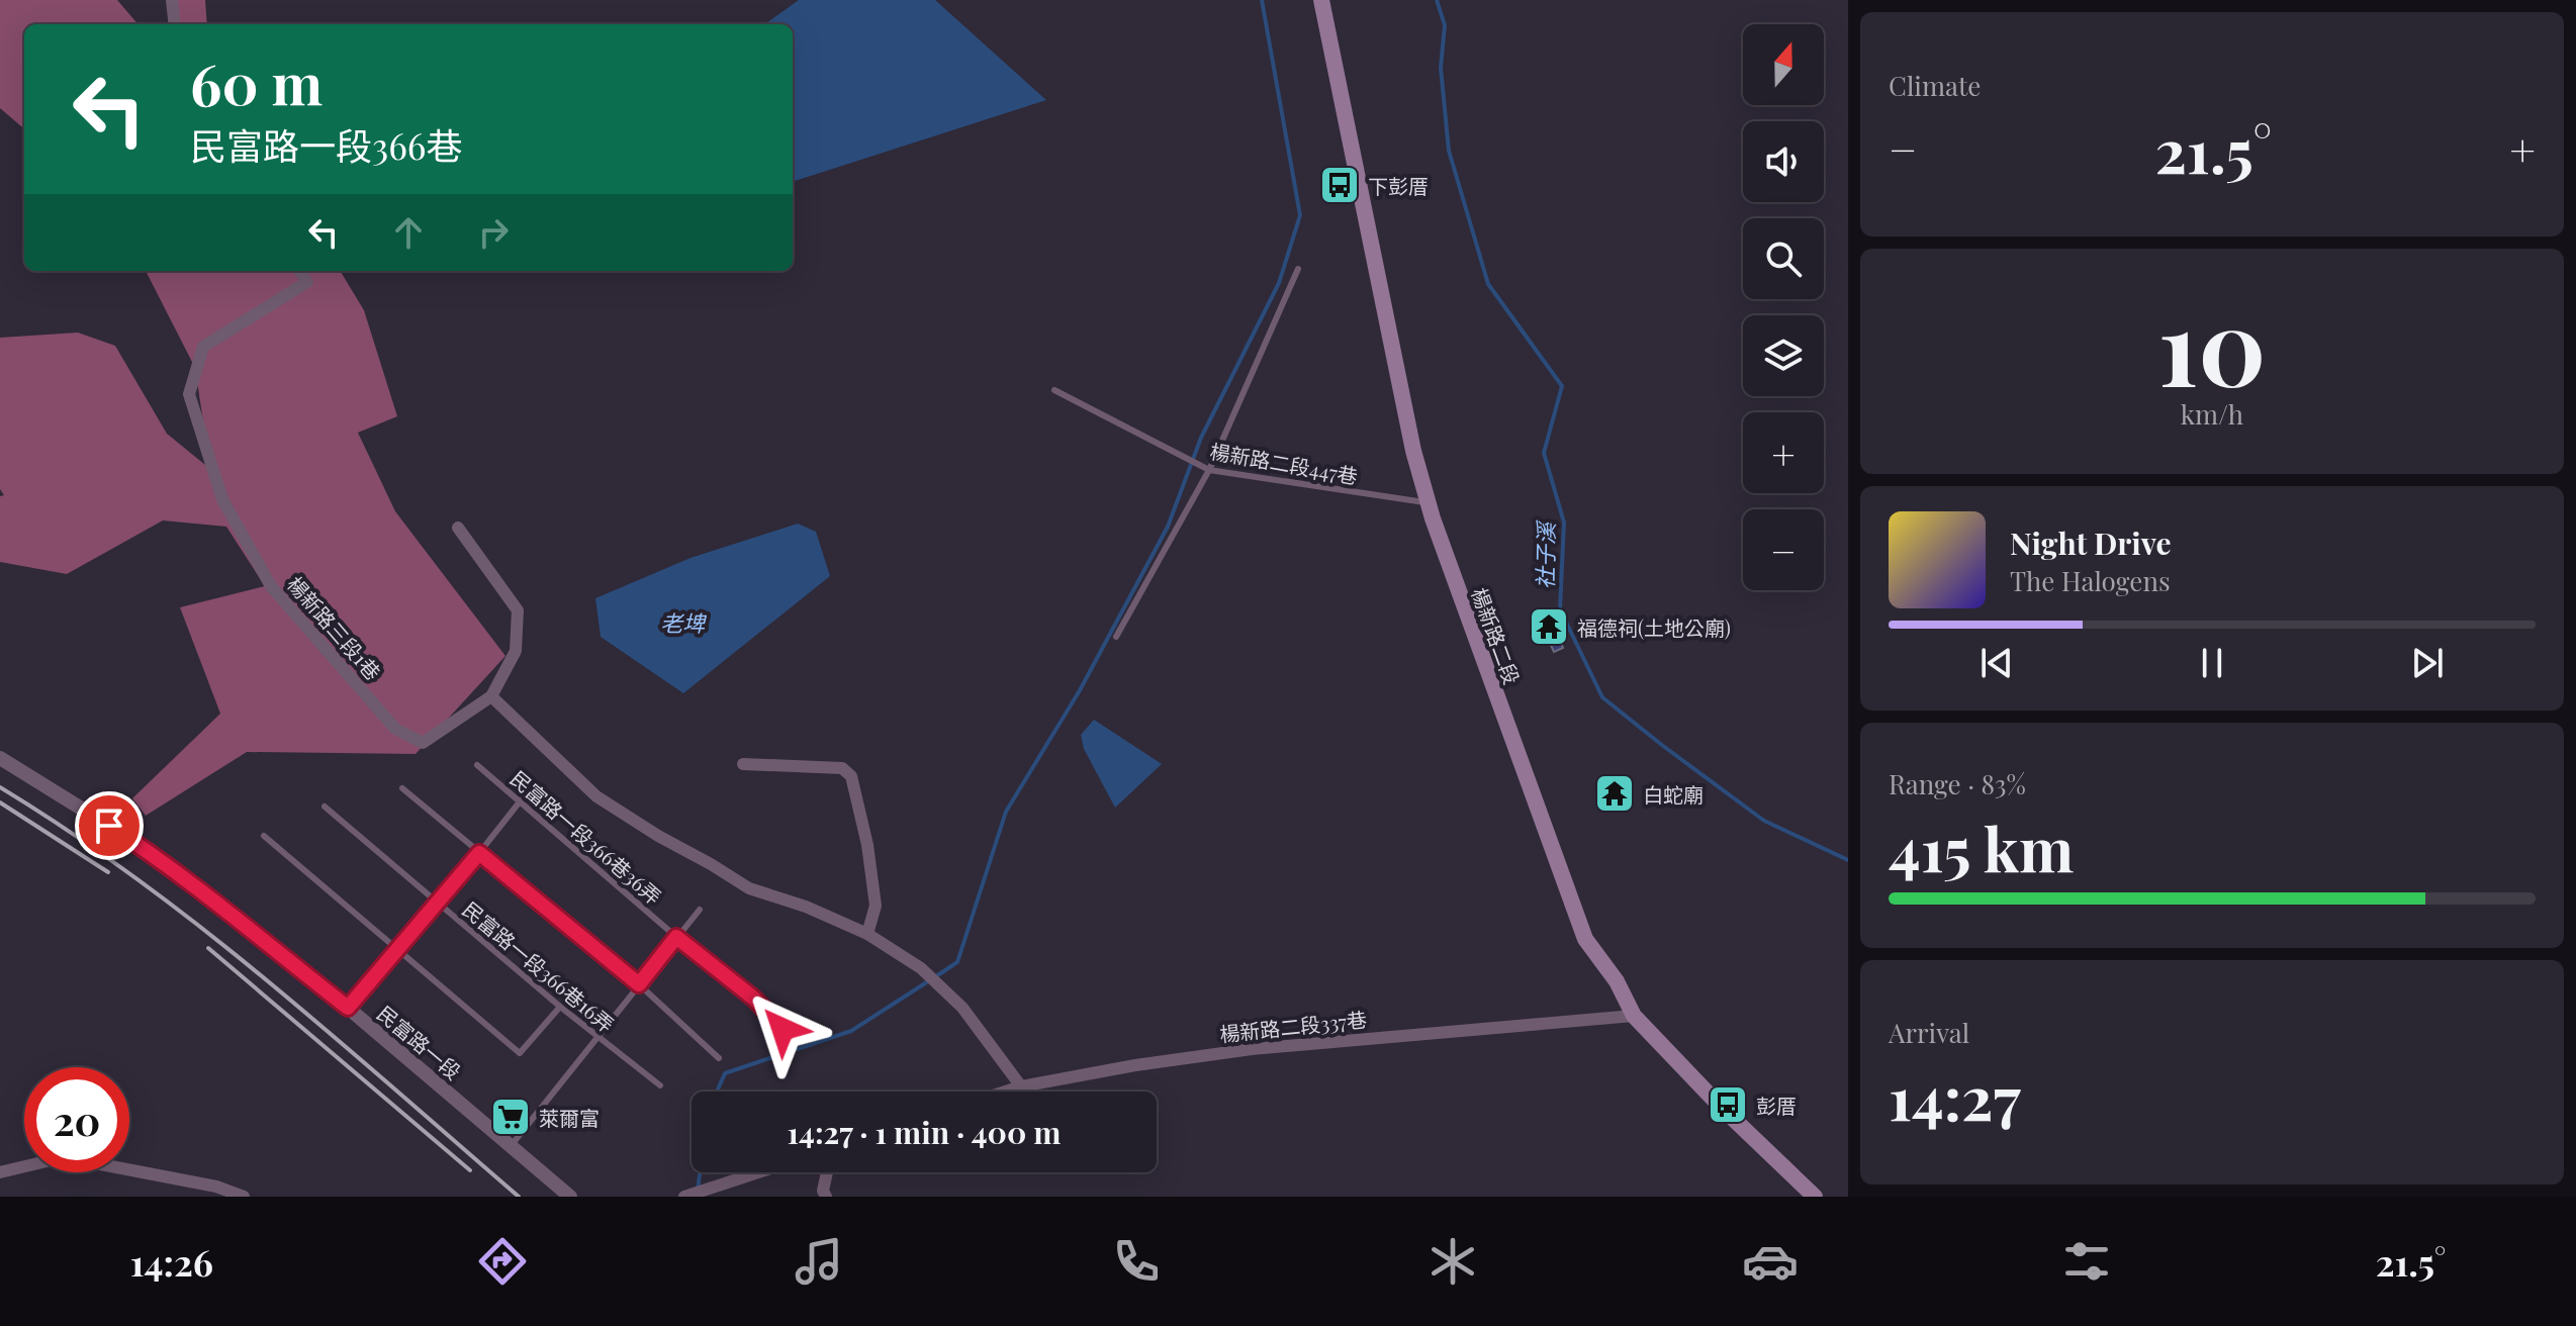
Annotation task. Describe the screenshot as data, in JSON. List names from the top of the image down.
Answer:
{
  "streets": {
    "main road": ["楊新路二段"],
    "street": ["楊新路三段1巷", "楊新路二段337巷", "民富路一段"],
    "lane": ["楊新路二段447巷", "民富路一段366巷36弄", "民富路一段366巷16弄"]
  },
  "crossings": [
    ["楊新路二段447巷", "楊新路二段"],
    ["楊新路二段", "楊新路二段337巷"]
  ],
  "water": ["社子溪", "老埤"],
  "places": {
    "bus stop": ["下彭厝", "彭厝"],
    "temple": ["福德祠(土地公廟)", "白蛇廟"],
    "supermarket": ["萊爾富"]
  },
  "north": "top",
  "page": {
    "tile": [
      "Climate",
      ["10", "km/h"],
      ["Range · 83%", "415 km"],
      ["Arrival", "14:27"]
    ],
    "map_buttons": ["+", "−"],
    "turn": ["60 m", "民富路一段366巷"],
    "heat": ["−", "21.5°", "+"],
    "song": ["Night Drive", "The Halogens"],
    "limit": "20",
    "trip": "14:27 · 1 min · 400 m",
    "tabs": ["14:26", "21.5°"]
  }
}
